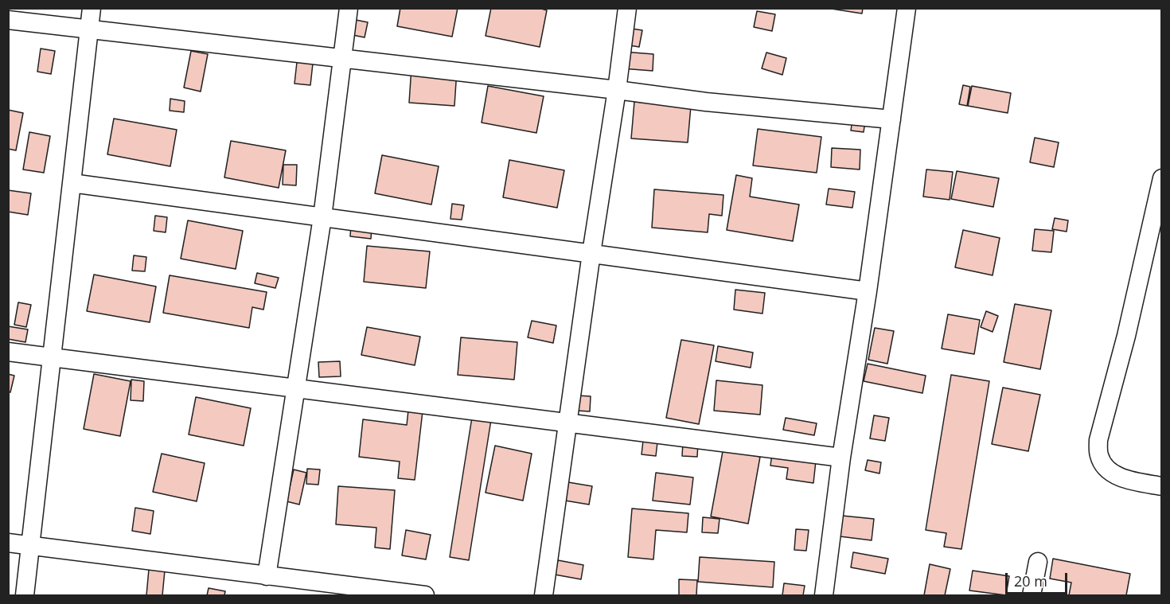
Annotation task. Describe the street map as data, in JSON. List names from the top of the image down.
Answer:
{
  "scale_bar": "20 m"
}
